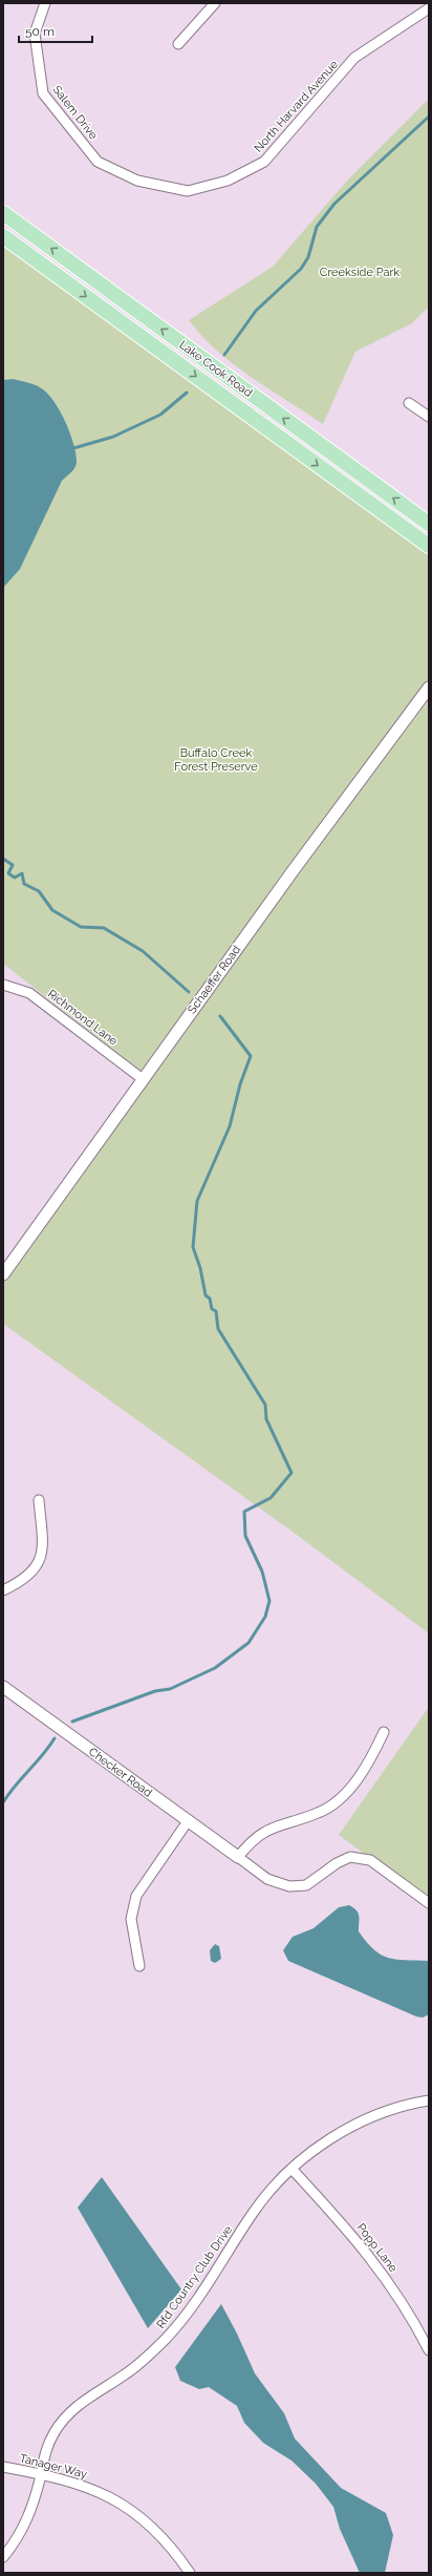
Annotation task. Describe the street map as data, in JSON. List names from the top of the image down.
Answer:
{
  "streets": {
    "main road": ["Lake Cook Road"],
    "street": [
      "North Harvard Avenue",
      "Salem Drive",
      "Schaeffer Road",
      "Richmond Lane",
      "Checker Road",
      "Popp Lane",
      "Rfd Country Club Drive",
      "Tanager Way"
    ]
  },
  "crossings": [
    ["North Harvard Avenue", "Salem Drive"],
    ["Schaeffer Road", "Richmond Lane"],
    ["Popp Lane", "Rfd Country Club Drive"],
    ["Rfd Country Club Drive", "Tanager Way"]
  ],
  "parks": ["Creekside Park", "Buffalo Creek Forest Preserve"],
  "scale_bar": "50 m"
}
